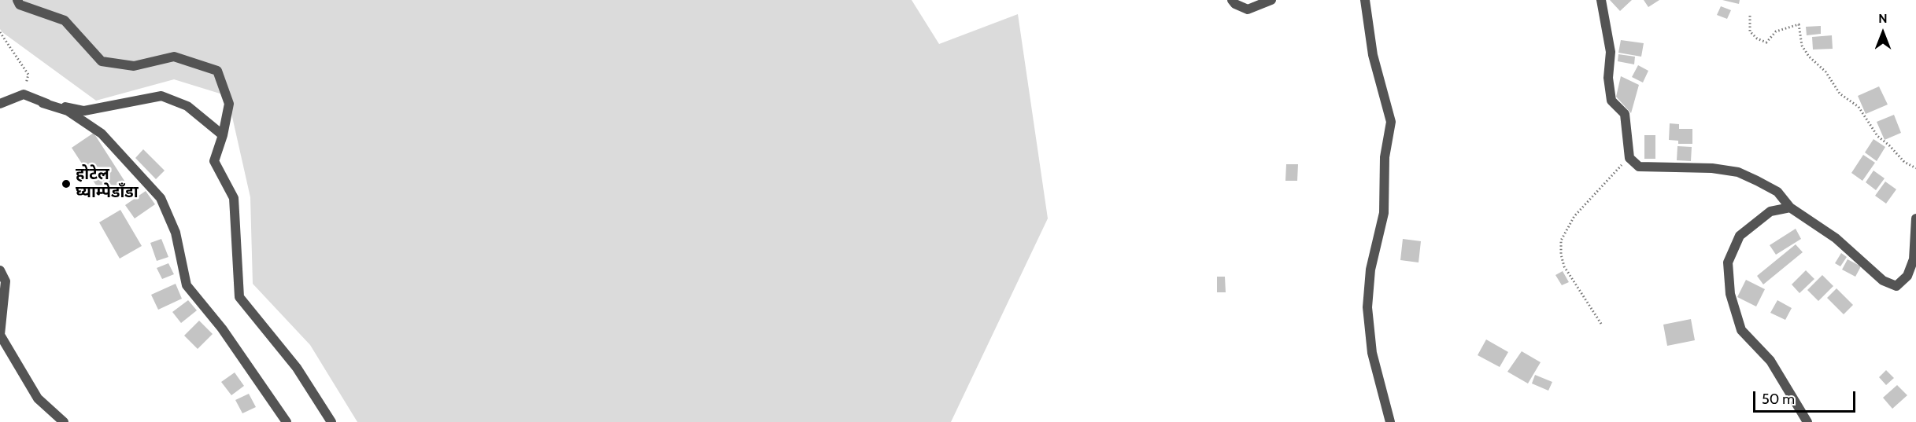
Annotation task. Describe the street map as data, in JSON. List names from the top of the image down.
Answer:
{
  "places": ["होटेल घ्याम्पेडाँडा"],
  "scale_bar": "50 m",
  "north": "top"
}
